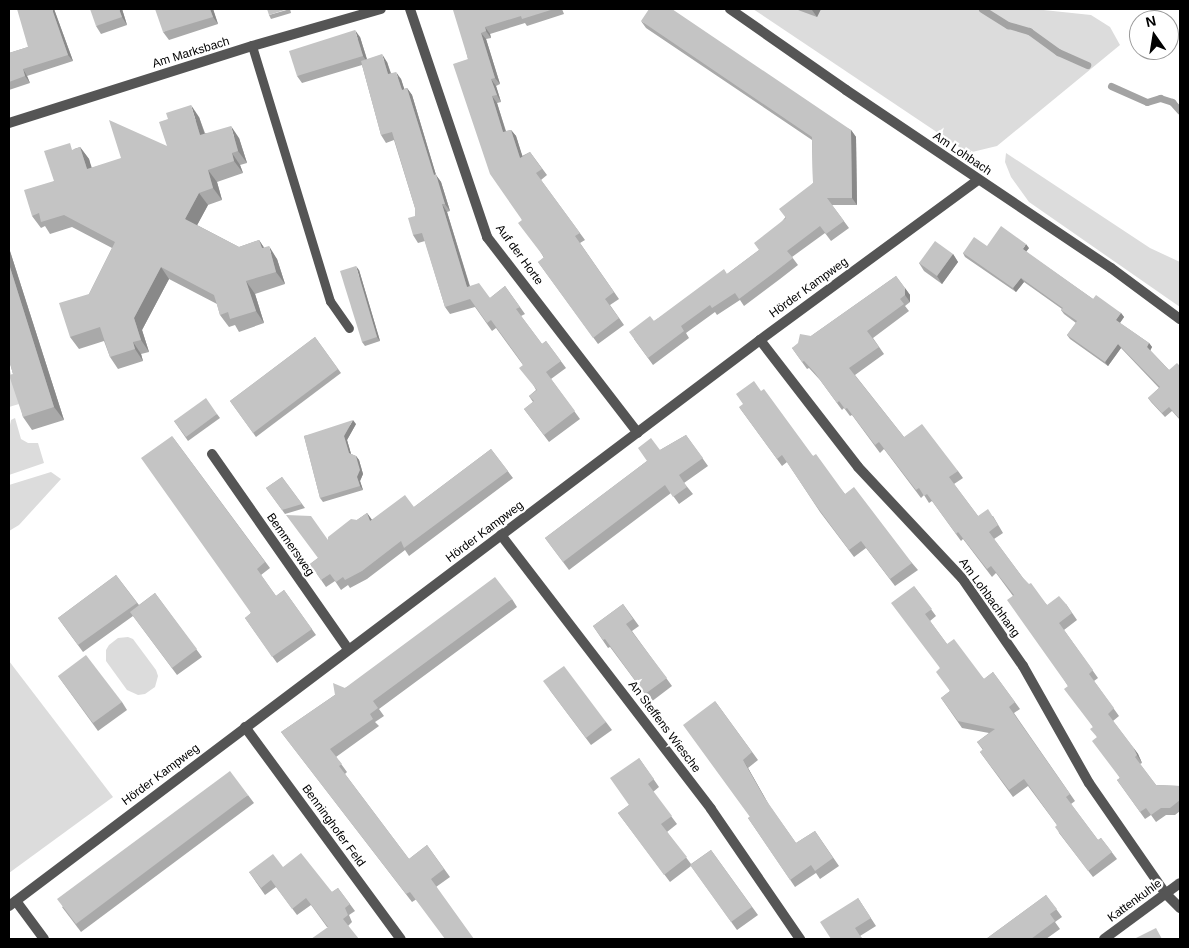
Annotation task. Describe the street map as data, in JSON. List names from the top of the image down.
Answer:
{
  "streets": {
    "street": [
      "Am Marksbach",
      "Am Lohbach",
      "Auf der Horte",
      "Hörder Kampweg",
      "Bemmersweg",
      "Am Lohbachhang",
      "An Steffens Wiesche",
      "Benninghofer Feld",
      "Kattenkuhle"
    ]
  },
  "crossings": [
    ["Am Lohbach", "Hörder Kampweg"],
    ["Auf der Horte", "Hörder Kampweg"],
    ["Hörder Kampweg", "Bemmersweg"],
    ["Hörder Kampweg", "Am Lohbachhang"],
    ["Hörder Kampweg", "An Steffens Wiesche"],
    ["Hörder Kampweg", "Benninghofer Feld"],
    ["Am Lohbachhang", "Kattenkuhle"]
  ],
  "north": "top"
}
